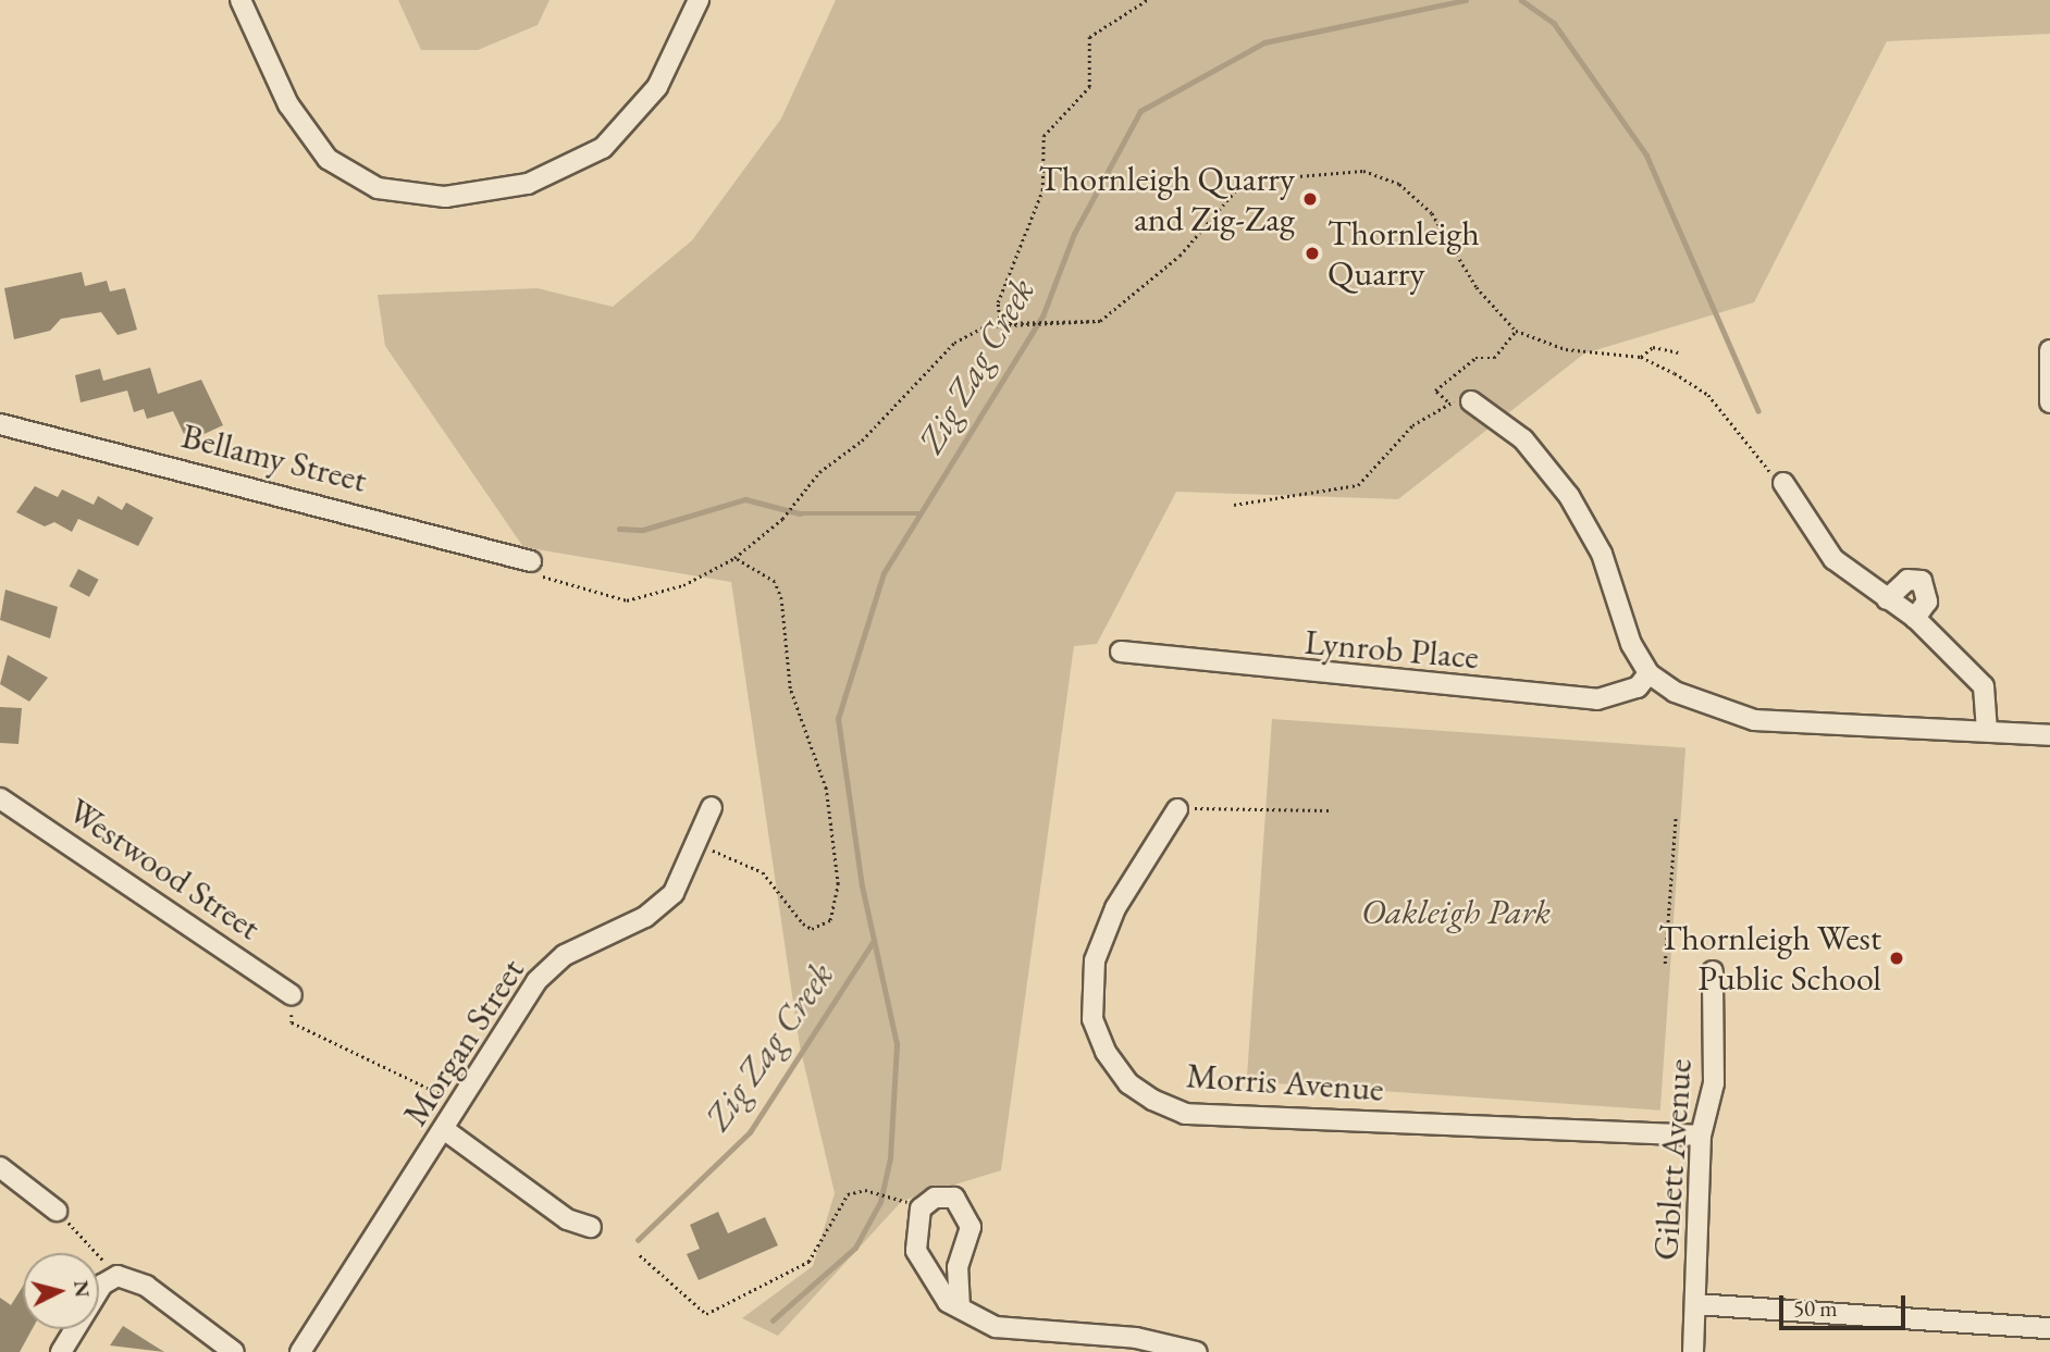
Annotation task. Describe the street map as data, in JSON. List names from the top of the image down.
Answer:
{
  "streets": {
    "street": [
      "Bellamy Street",
      "Lynrob Place",
      "Westwood Street",
      "Morgan Street",
      "Morris Avenue",
      "Giblett Avenue"
    ]
  },
  "crossings": [
    ["Morris Avenue", "Giblett Avenue"]
  ],
  "water": ["Zig Zag Creek"],
  "parks": ["Oakleigh Park"],
  "places": ["Thornleigh Quarry and Zig-Zag", "Thornleigh Quarry", "Thornleigh West Public School"],
  "scale_bar": "50 m",
  "north": "right"
}
